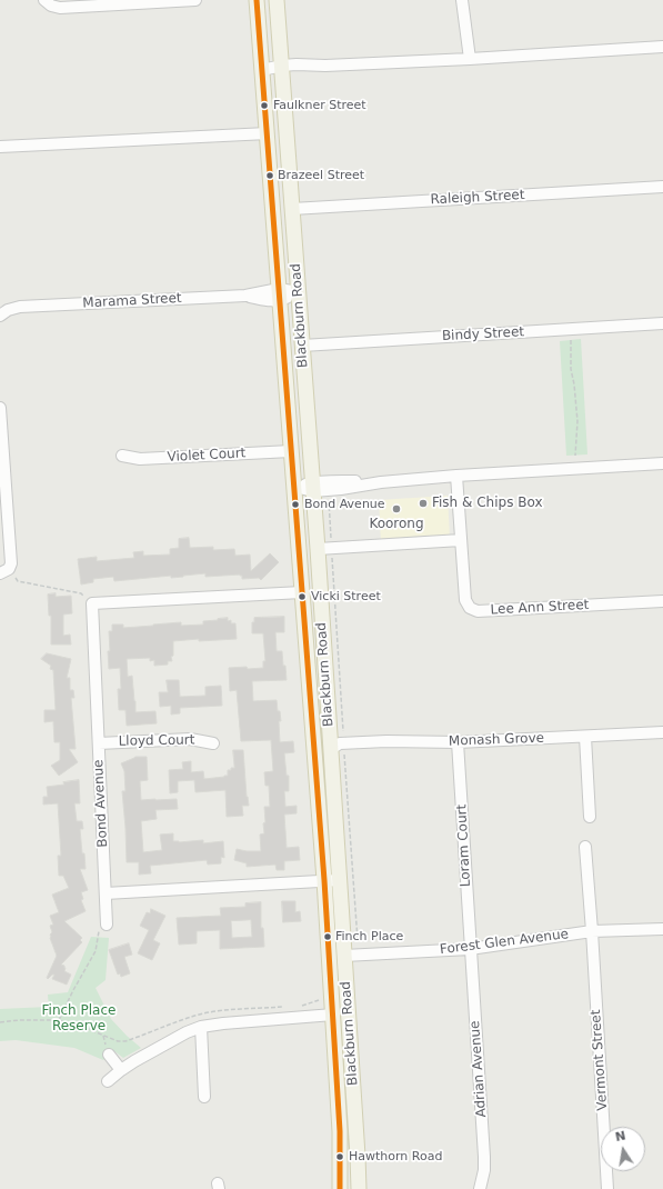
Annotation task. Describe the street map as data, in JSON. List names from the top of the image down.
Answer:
{
  "streets": {
    "main road": ["Blackburn Road"],
    "street": [
      "Raleigh Street",
      "Marama Street",
      "Bindy Street",
      "Violet Court",
      "Lee Ann Street",
      "Monash Grove",
      "Lloyd Court",
      "Bond Avenue",
      "Loram Court",
      "Forest Glen Avenue",
      "Vermont Street",
      "Adrian Avenue"
    ]
  },
  "crossings": [
    ["Raleigh Street", "Blackburn Road"],
    ["Marama Street", "Blackburn Road"],
    ["Blackburn Road", "Bindy Street"],
    ["Blackburn Road", "Violet Court"],
    ["Blackburn Road", "Monash Grove"],
    ["Blackburn Road", "Forest Glen Avenue"],
    ["Monash Grove", "Loram Court"],
    ["Lloyd Court", "Bond Avenue"],
    ["Loram Court", "Forest Glen Avenue"],
    ["Loram Court", "Adrian Avenue"],
    ["Forest Glen Avenue", "Vermont Street"],
    ["Forest Glen Avenue", "Adrian Avenue"]
  ],
  "parks": ["Finch Place Reserve"],
  "places": [
    "Faulkner Street",
    "Brazeel Street",
    "Fish & Chips Box",
    "Bond Avenue",
    "Koorong",
    "Vicki Street",
    "Finch Place",
    "Hawthorn Road"
  ],
  "north": "top"
}
